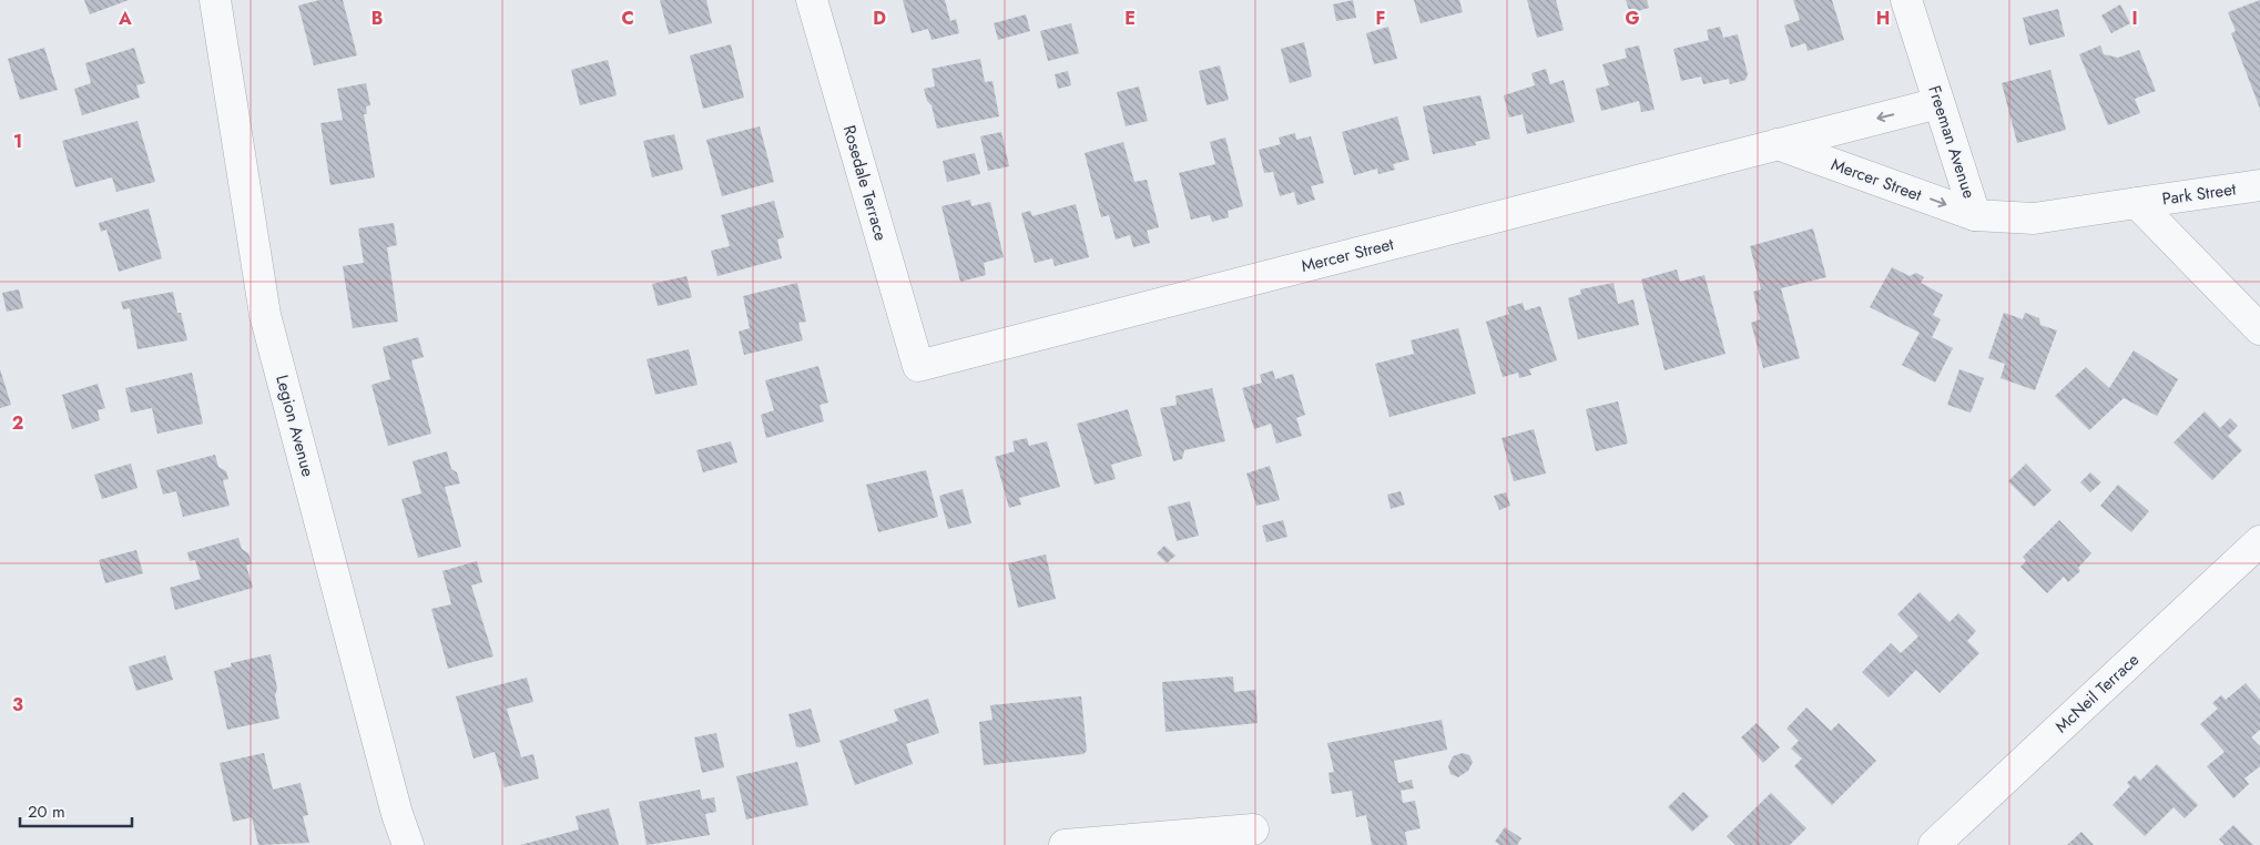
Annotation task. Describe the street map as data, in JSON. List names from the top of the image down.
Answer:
{
  "streets": {
    "street": [
      "Freeman Avenue",
      "Mercer Street",
      "Rosedale Terrace",
      "Park Street",
      "Legion Avenue",
      "McNeil Terrace"
    ]
  },
  "crossings": [
    ["Freeman Avenue", "Mercer Street"],
    ["Freeman Avenue", "Park Street"],
    ["Mercer Street", "Rosedale Terrace"]
  ],
  "scale_bar": "20 m",
  "grid": {
    "columns": [
      "A",
      "B",
      "C",
      "D",
      "E",
      "F",
      "G",
      "H",
      "I"
    ],
    "rows": ["1", "2", "3"]
  }
}
